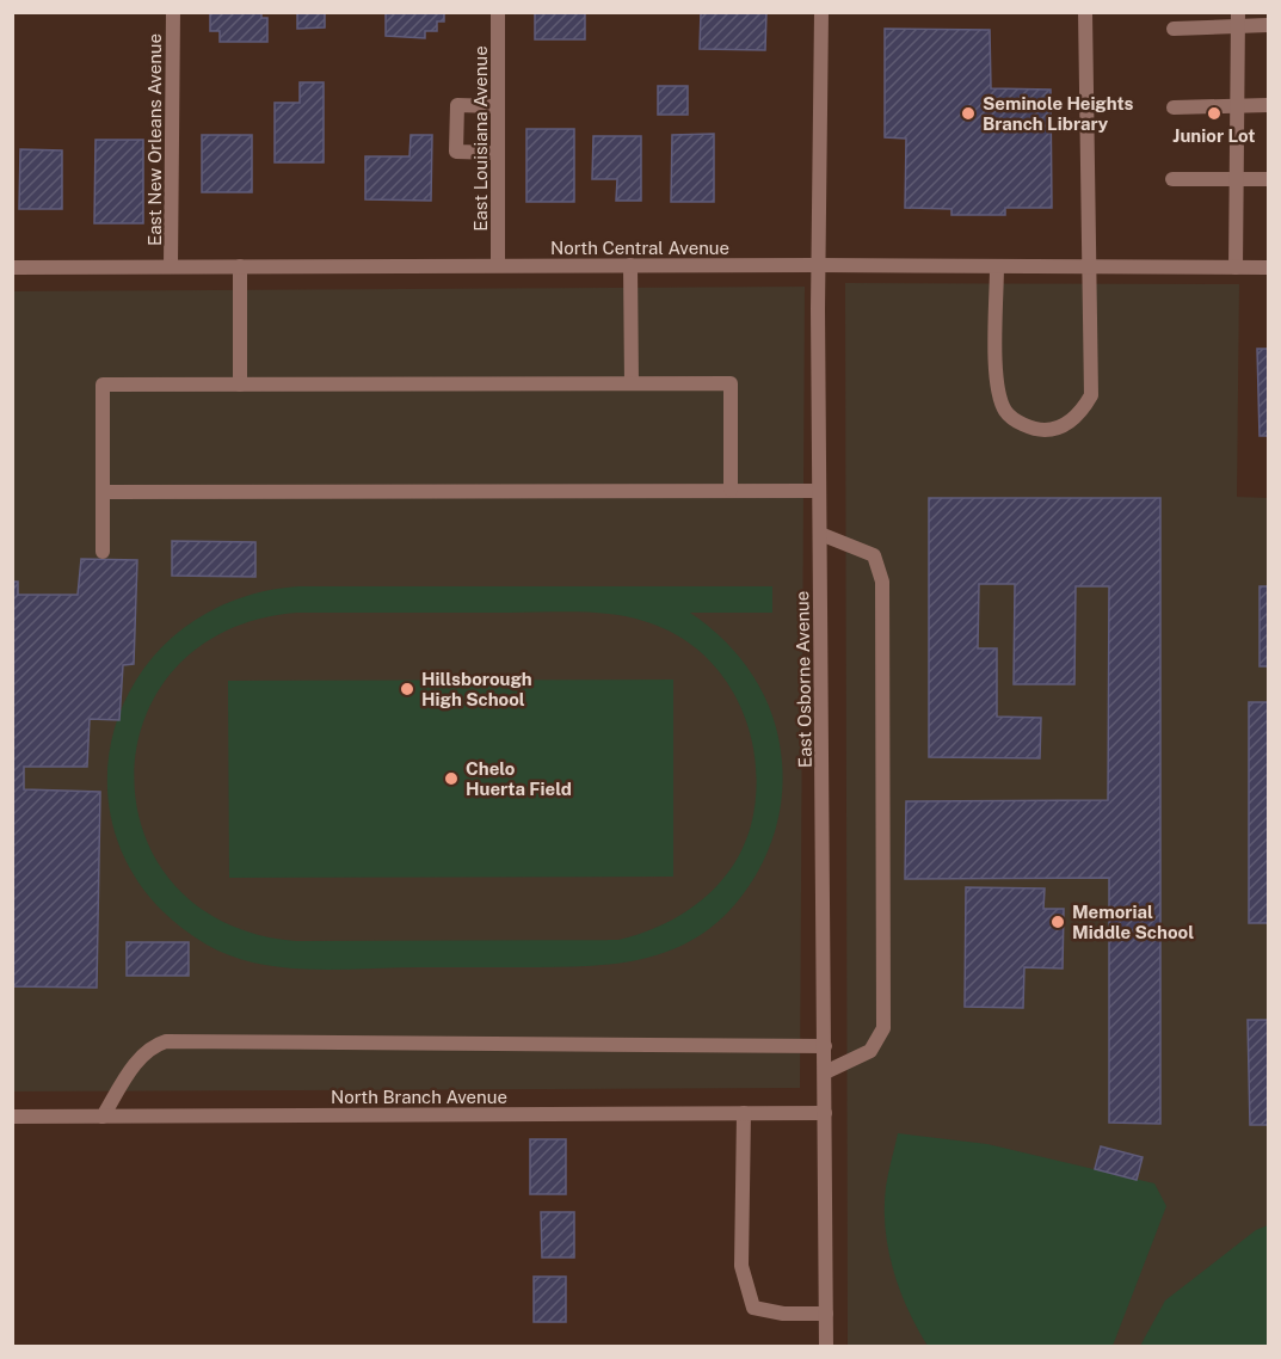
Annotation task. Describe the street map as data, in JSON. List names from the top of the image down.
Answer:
{
  "streets": {
    "street": [
      "East Louisiana Avenue",
      "East New Orleans Avenue",
      "North Central Avenue",
      "East Osborne Avenue",
      "North Branch Avenue"
    ]
  },
  "crossings": [
    ["East Louisiana Avenue", "North Central Avenue"],
    ["East New Orleans Avenue", "North Central Avenue"],
    ["North Central Avenue", "East Osborne Avenue"],
    ["East Osborne Avenue", "North Branch Avenue"]
  ],
  "places": [
    "Seminole Heights Branch Library",
    "Junior Lot",
    "Hillsborough High School",
    "Chelo Huerta Field",
    "Memorial Middle School"
  ]
}
